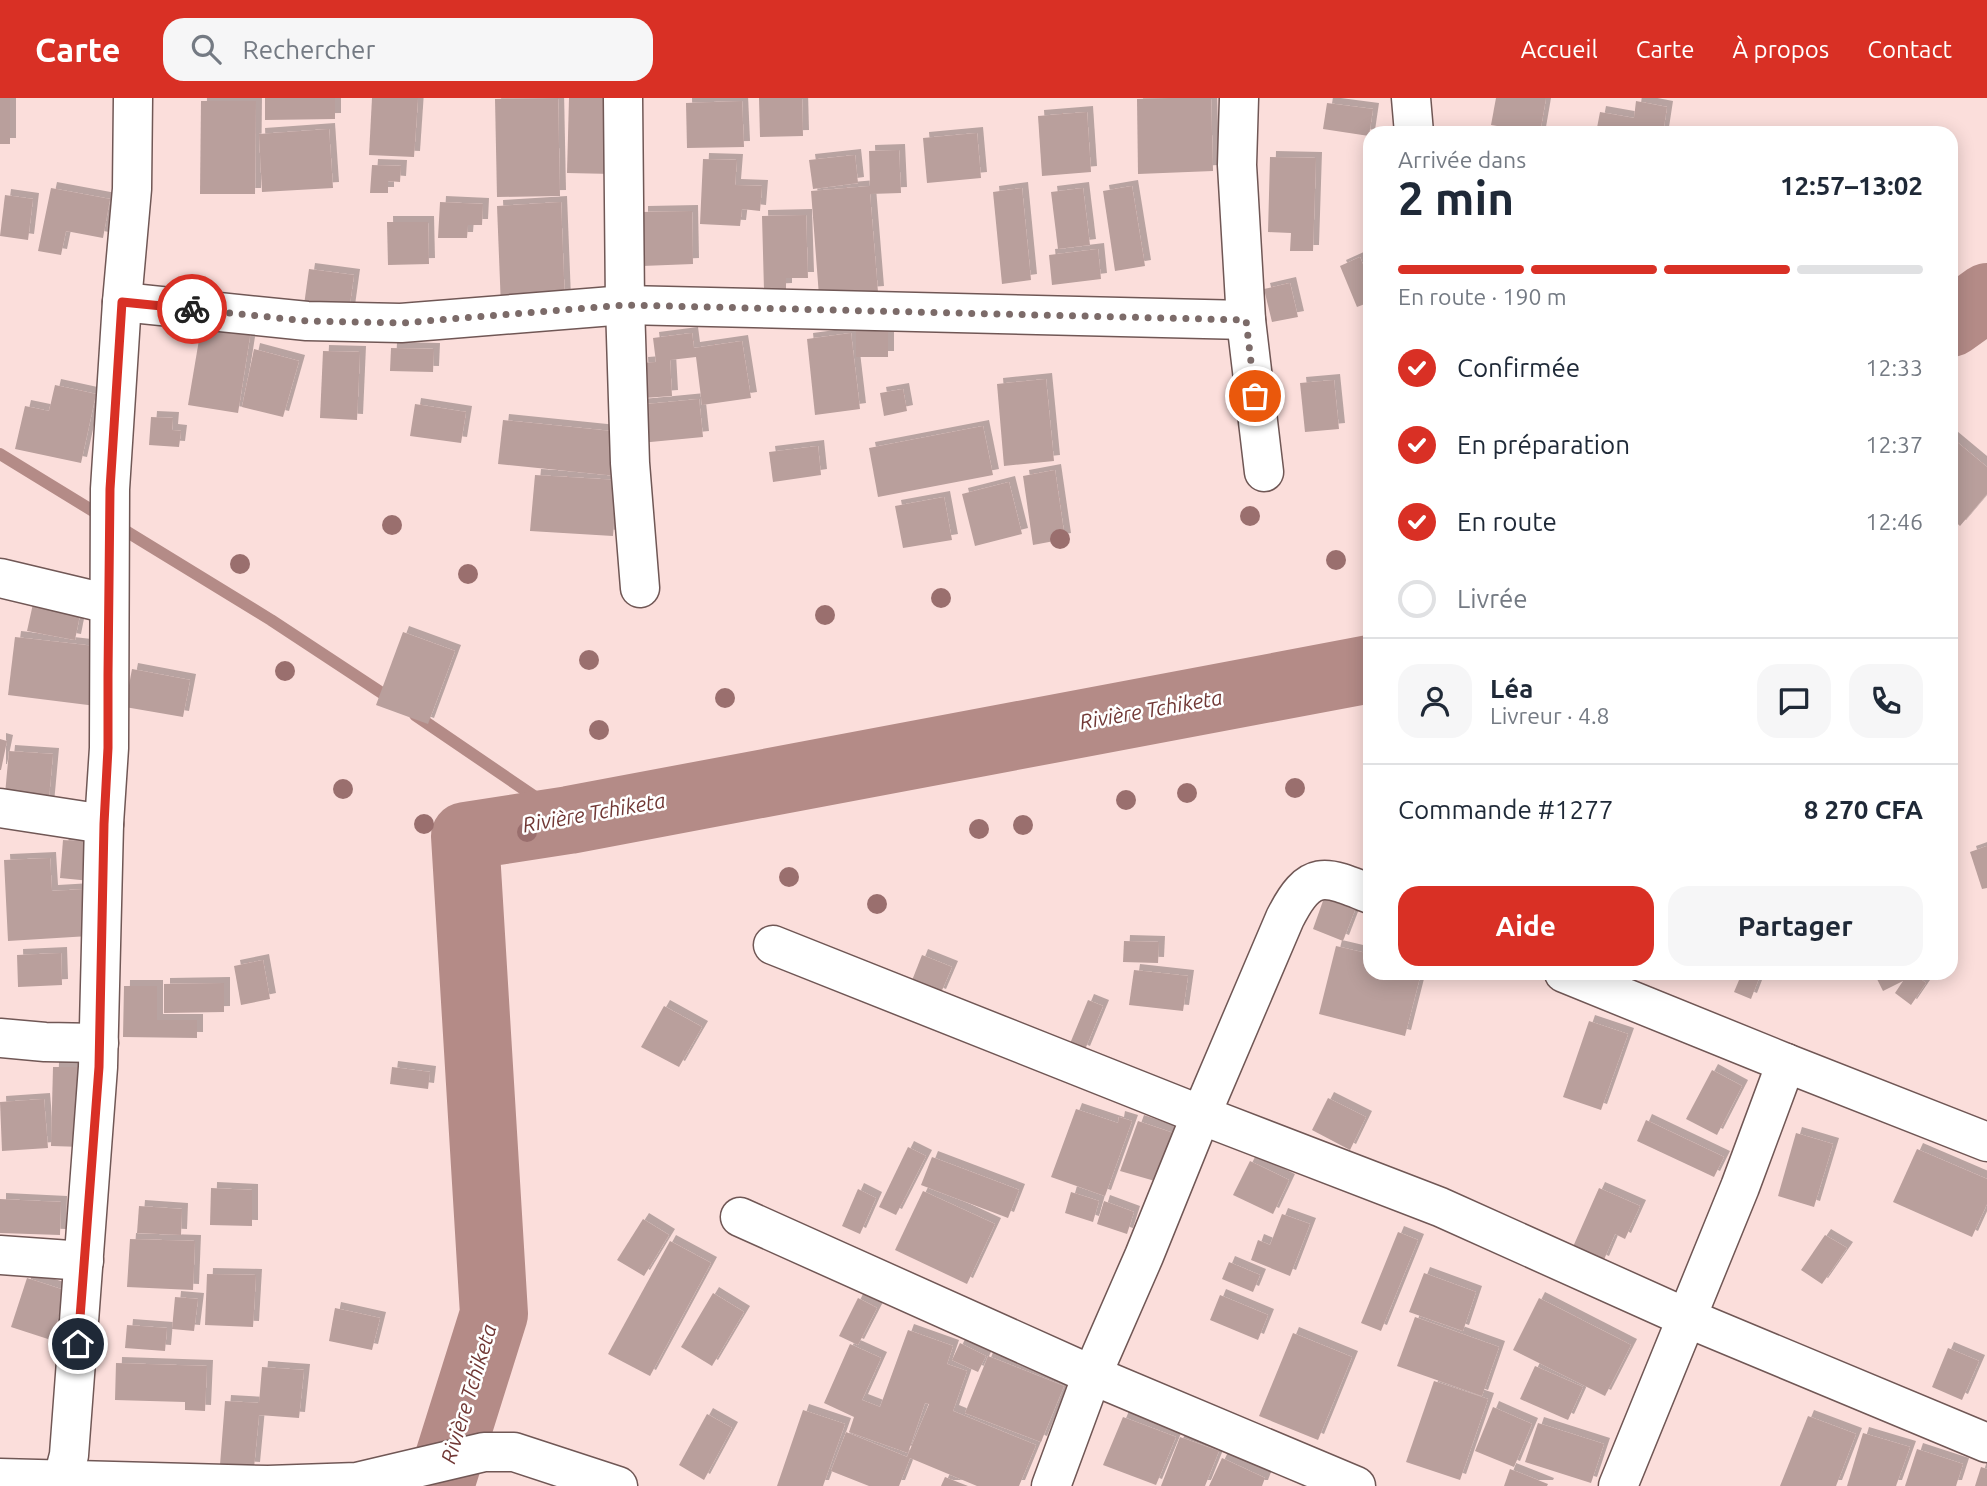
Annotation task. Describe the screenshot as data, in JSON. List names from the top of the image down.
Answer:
{
  "water": ["Rivière Tchiketa"],
  "page": {
    "header": "Carte",
    "search": "Rechercher",
    "nav": [
      "Accueil",
      "Carte",
      "À propos",
      "Contact"
    ],
    "heading": ["2 min", "Arrivée dans", "12:57–13:02"],
    "panel": [
      "Léa",
      "Livreur · 4.8",
      "Commande #1277",
      "8 270 CFA"
    ],
    "bar": "En route · 190 m",
    "list": [
      ["Confirmée", "12:33"],
      ["En préparation", "12:37"],
      ["En route", "12:46"],
      "Livrée"
    ],
    "buttons": ["Aide", "Partager"]
  }
}
